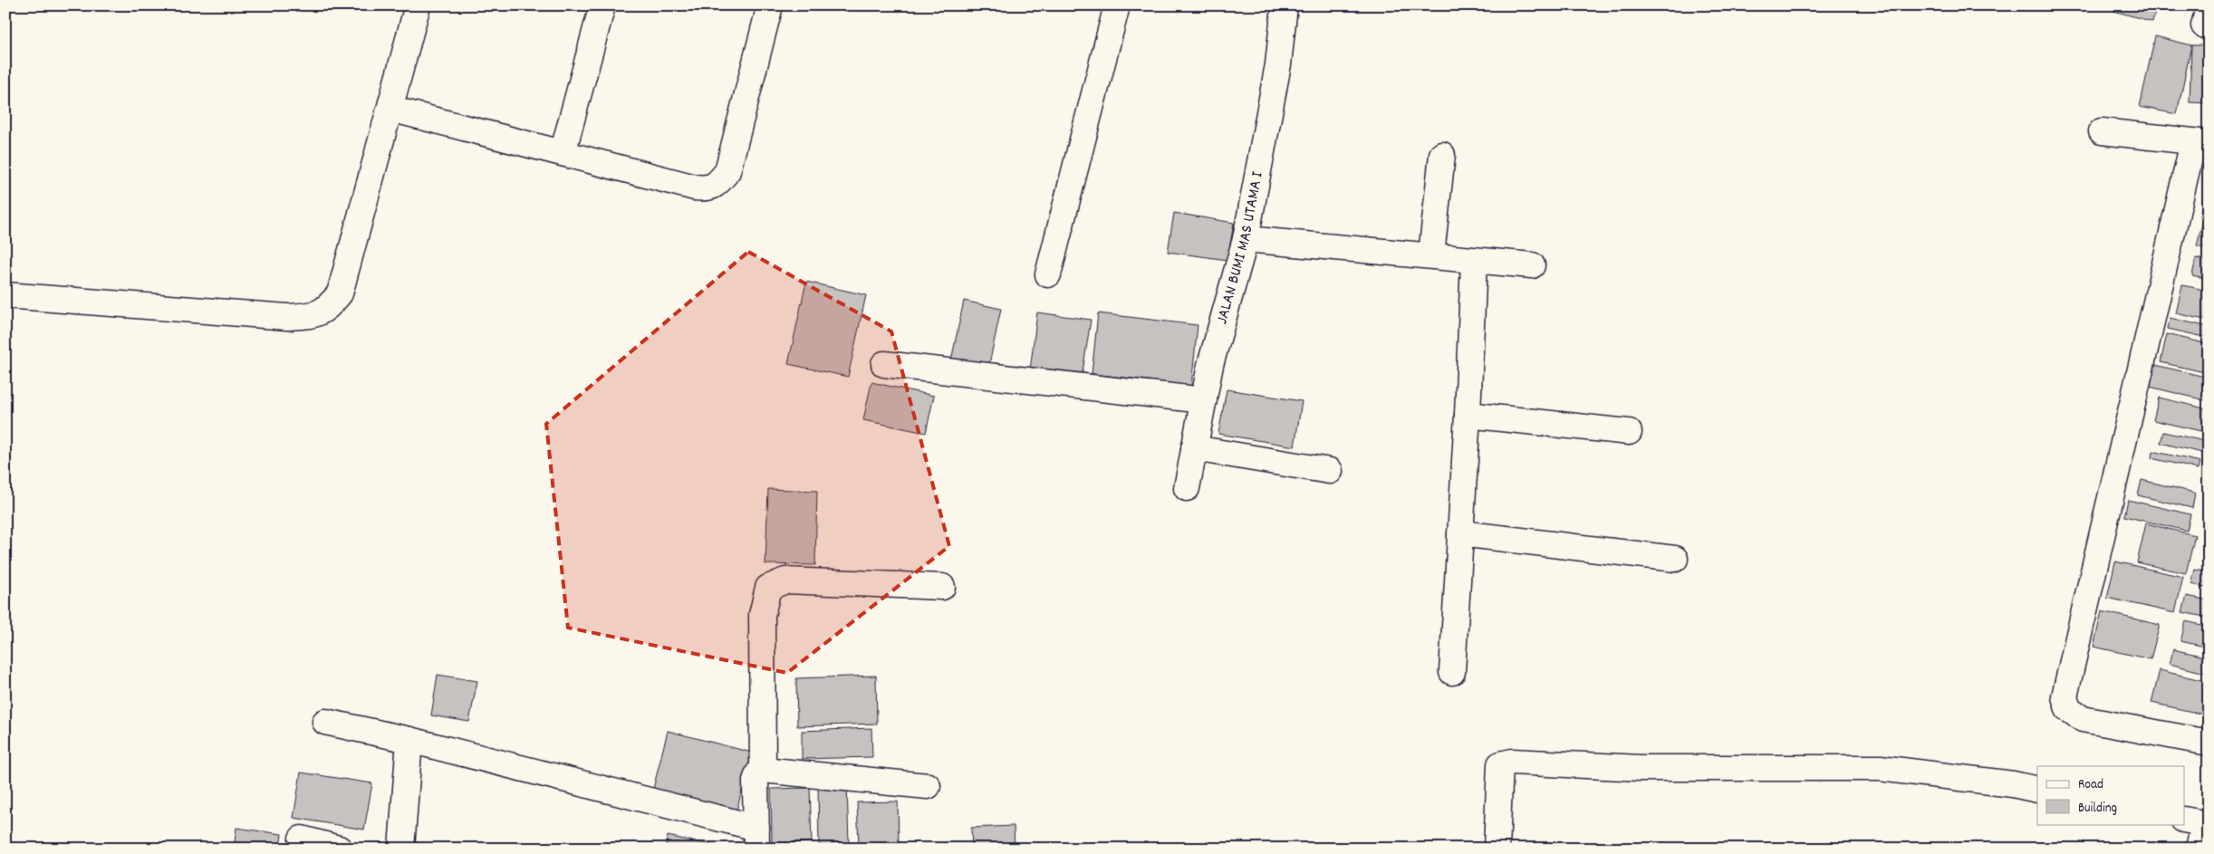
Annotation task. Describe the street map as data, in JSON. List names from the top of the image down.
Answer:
{
  "streets": {
    "street": ["JALAN BUMI MAS UTAMA I"]
  },
  "legend": ["Road", "Building"]
}
